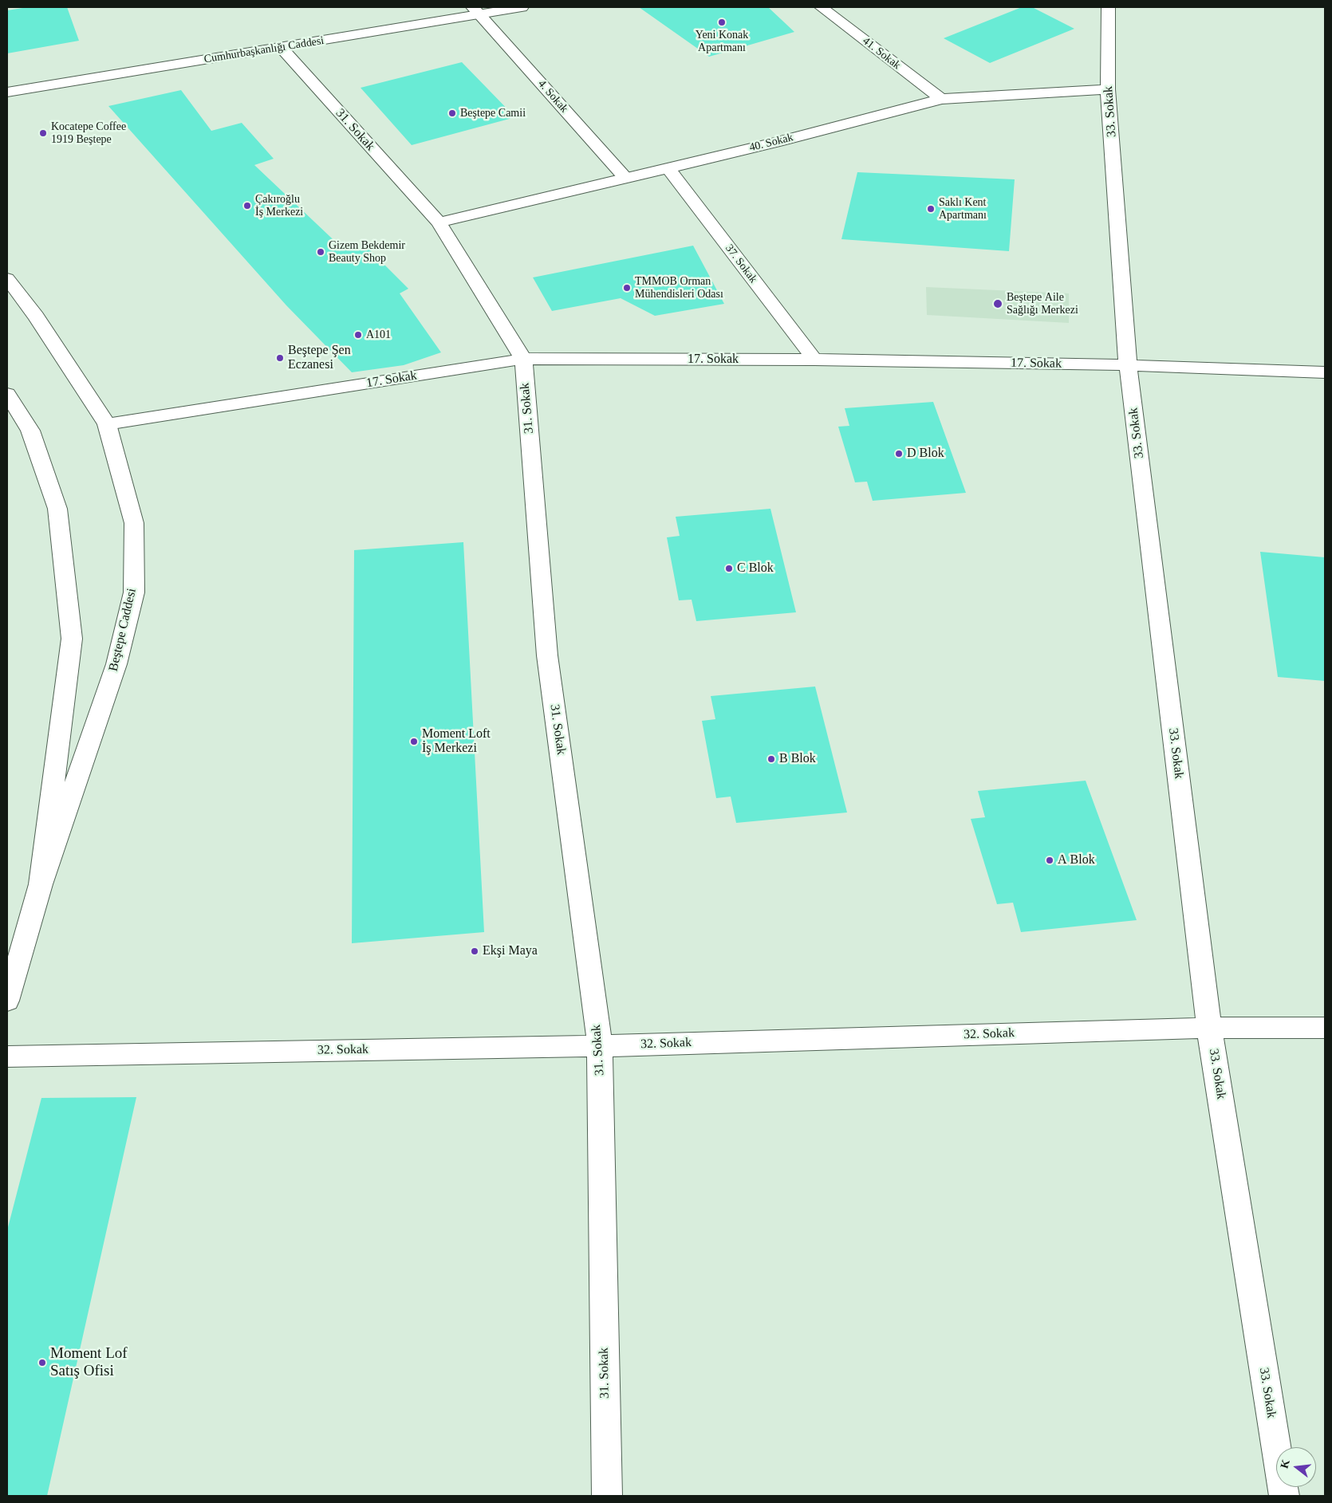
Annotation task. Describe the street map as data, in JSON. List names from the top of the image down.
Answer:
{
  "streets": {
    "street": [
      "Cumhurbaşkanlığı Caddesi",
      "41. Sokak",
      "4. Sokak",
      "33. Sokak",
      "31. Sokak",
      "40. Sokak",
      "37. Sokak",
      "17. Sokak",
      "Beştepe Caddesi",
      "32. Sokak"
    ]
  },
  "crossings": [
    ["Cumhurbaşkanlığı Caddesi", "4. Sokak"],
    ["Cumhurbaşkanlığı Caddesi", "31. Sokak"],
    ["41. Sokak", "40. Sokak"],
    ["4. Sokak", "40. Sokak"],
    ["33. Sokak", "40. Sokak"],
    ["33. Sokak", "17. Sokak"],
    ["33. Sokak", "32. Sokak"],
    ["31. Sokak", "40. Sokak"],
    ["31. Sokak", "17. Sokak"],
    ["31. Sokak", "32. Sokak"],
    ["40. Sokak", "37. Sokak"],
    ["37. Sokak", "17. Sokak"],
    ["17. Sokak", "Beştepe Caddesi"]
  ],
  "places": [
    "Yeni Konak Apartmanı",
    "Beştepe Camii",
    "Kocatepe Coffee 1919 Beştepe",
    "Çakıroğlu İş Merkezi",
    "Saklı Kent Apartmanı",
    "Gizem Bekdemir Beauty Shop",
    "TMMOB Orman Mühendisleri Odası",
    "Beştepe Aile Sağlığı Merkezi",
    "A101",
    "Beştepe Şen Eczanesi",
    "D Blok",
    "C Blok",
    "Moment Loft İş Merkezi",
    "B Blok",
    "A Blok",
    "Ekşi Maya",
    "Moment Lof Satış Ofisi"
  ],
  "north": "left"
}
